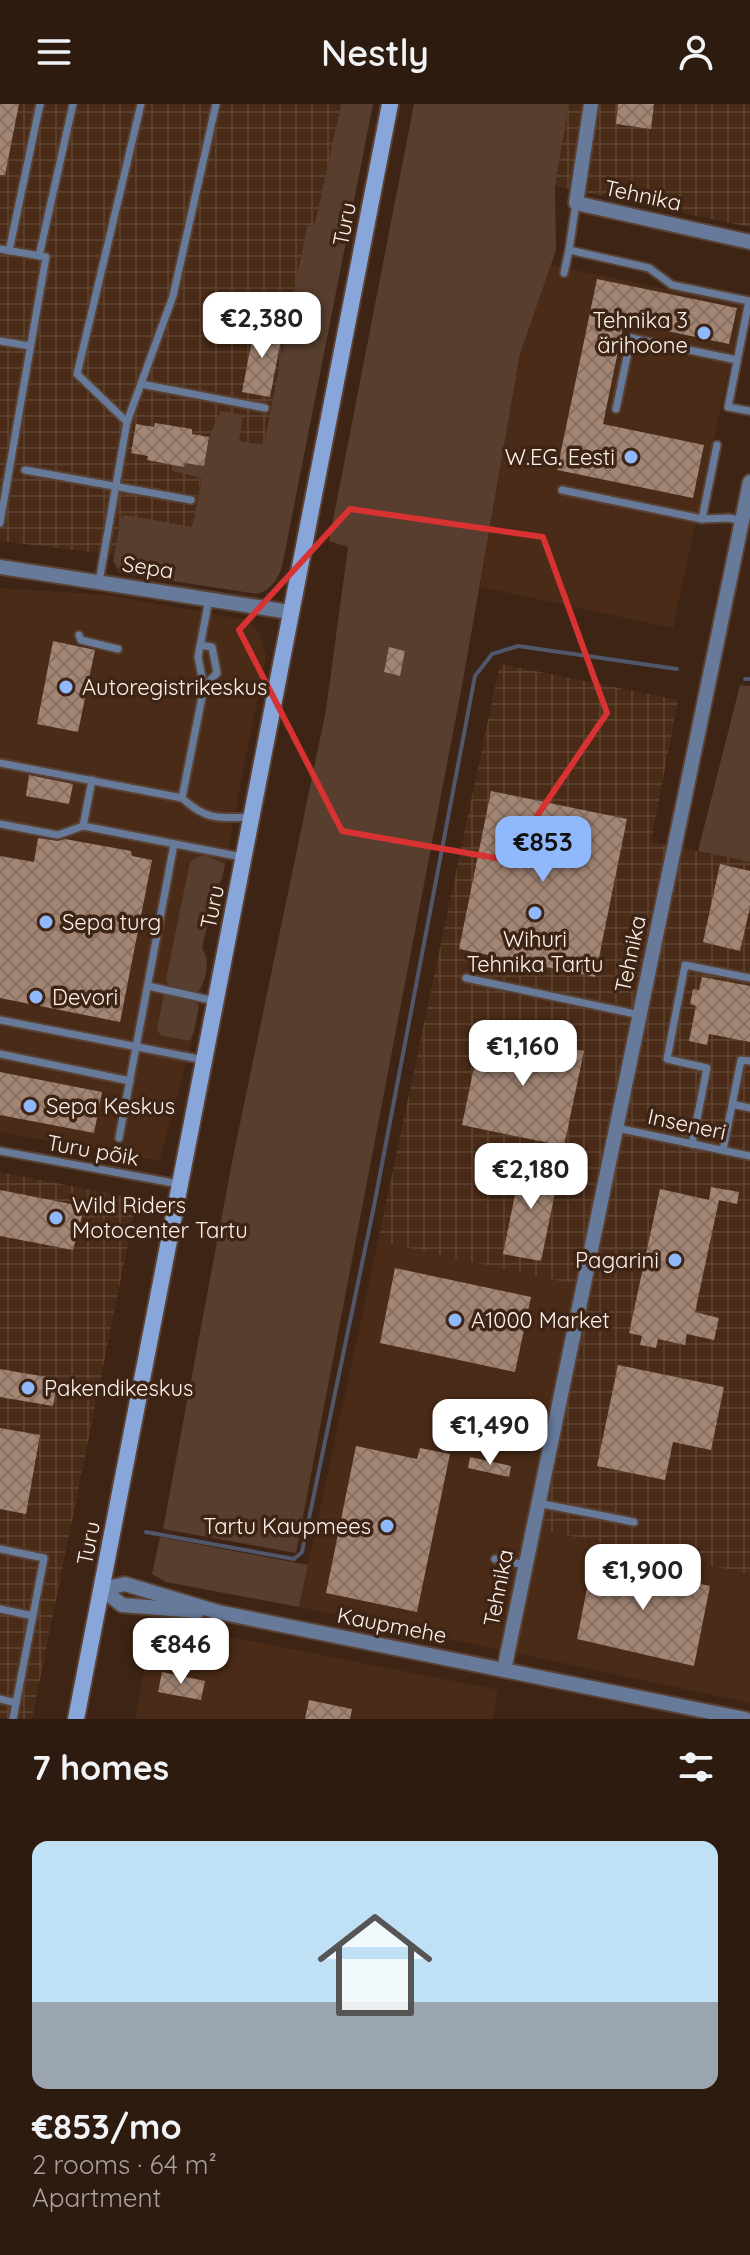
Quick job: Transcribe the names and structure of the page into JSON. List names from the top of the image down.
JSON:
{
  "streets": {
    "main road": ["Turu"],
    "street": ["Tehnika", "Sepa", "Kaupmehe"],
    "lane": ["Inseneri", "Turu põik"]
  },
  "crossings": [
    ["Tehnika", "Inseneri"],
    ["Tehnika", "Kaupmehe"],
    ["Turu", "Sepa"],
    ["Turu", "Turu põik"],
    ["Turu", "Kaupmehe"]
  ],
  "places": [
    "Tehnika 3 ärihoone",
    "W.EG. Eesti",
    "Autoregistrikeskus",
    "Wihuri Tehnika Tartu",
    "Sepa turg",
    "Devori",
    "Sepa Keskus",
    "Wild Riders Motocenter Tartu",
    "Pagarini",
    "A1000 Market",
    "Pakendikeskus",
    "Tartu Kaupmees"
  ],
  "page": {
    "header": "Nestly",
    "price": [
      "€2,380",
      "€853",
      "€1,160",
      "€2,180",
      "€1,490",
      "€1,900",
      "€846"
    ],
    "heading": "7 homes",
    "list": [
      {
        "name": "€853/mo",
        "note": "2 rooms · 64 m² · Apartment"
      }
    ]
  }
}
